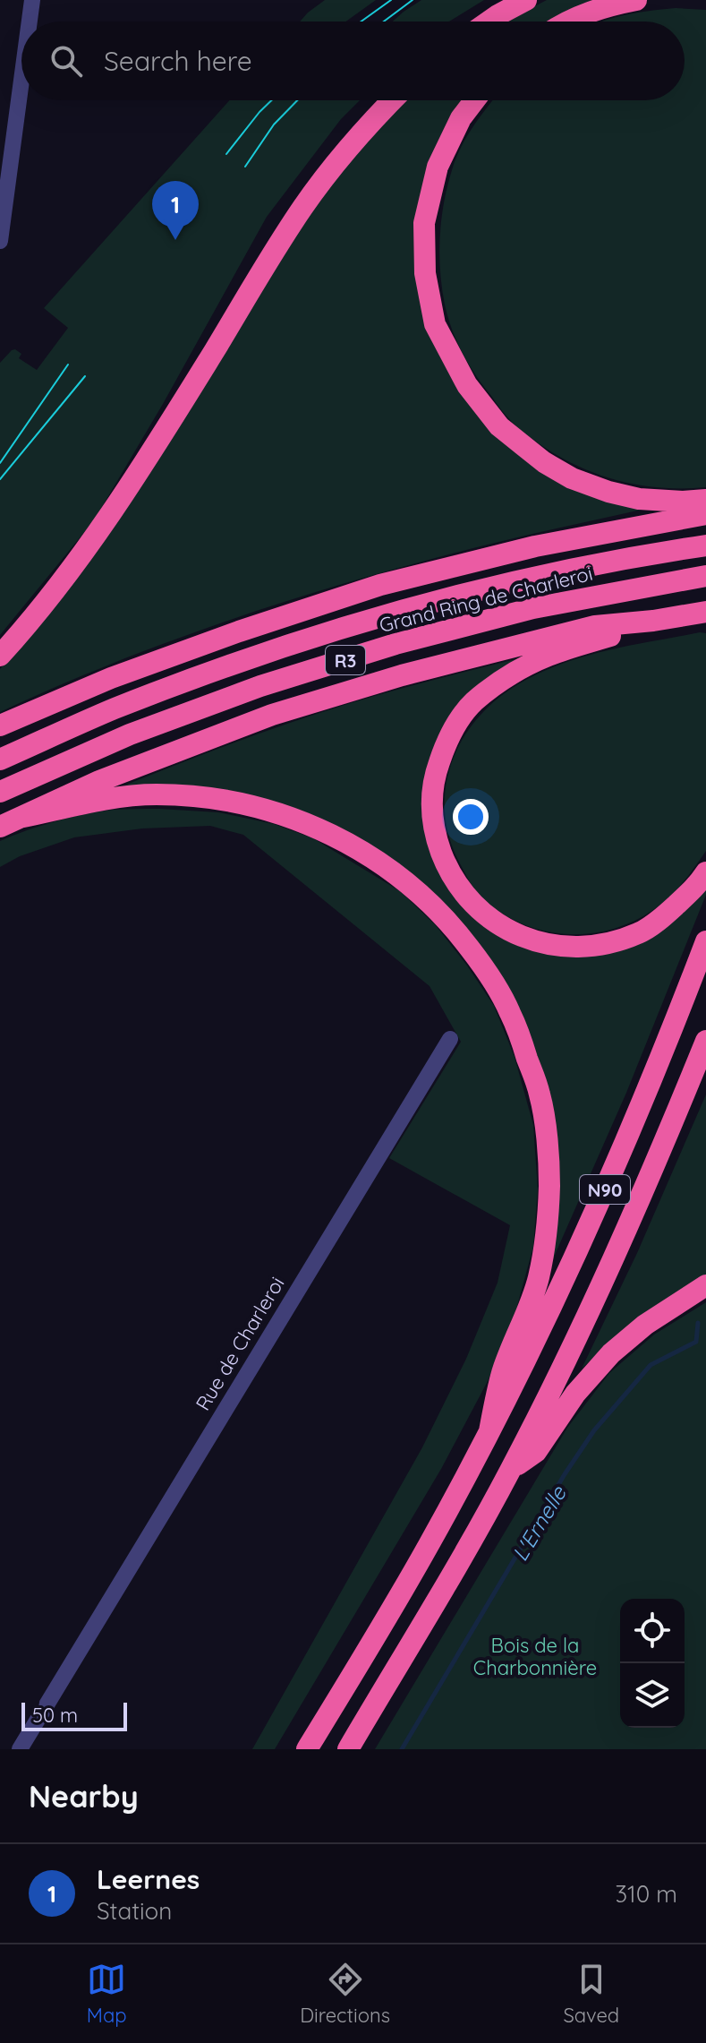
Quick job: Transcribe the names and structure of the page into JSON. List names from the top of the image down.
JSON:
{
  "streets": {
    "highway": ["Grand Ring de Charleroi", "R3", "N90"],
    "street": ["Rue de Charleroi"]
  },
  "water": ["L'Ernelle"],
  "parks": ["Bois de la Charbonnière"],
  "scale_bar": "50 m",
  "page": {
    "search": "Search here",
    "pins": "1",
    "scale": "50 m",
    "heading": "Nearby",
    "list": [
      {
        "mark": "1",
        "name": "Leernes",
        "note": "Station",
        "value": "310 m"
      }
    ],
    "nav": ["Map", "Directions", "Saved"]
  }
}
